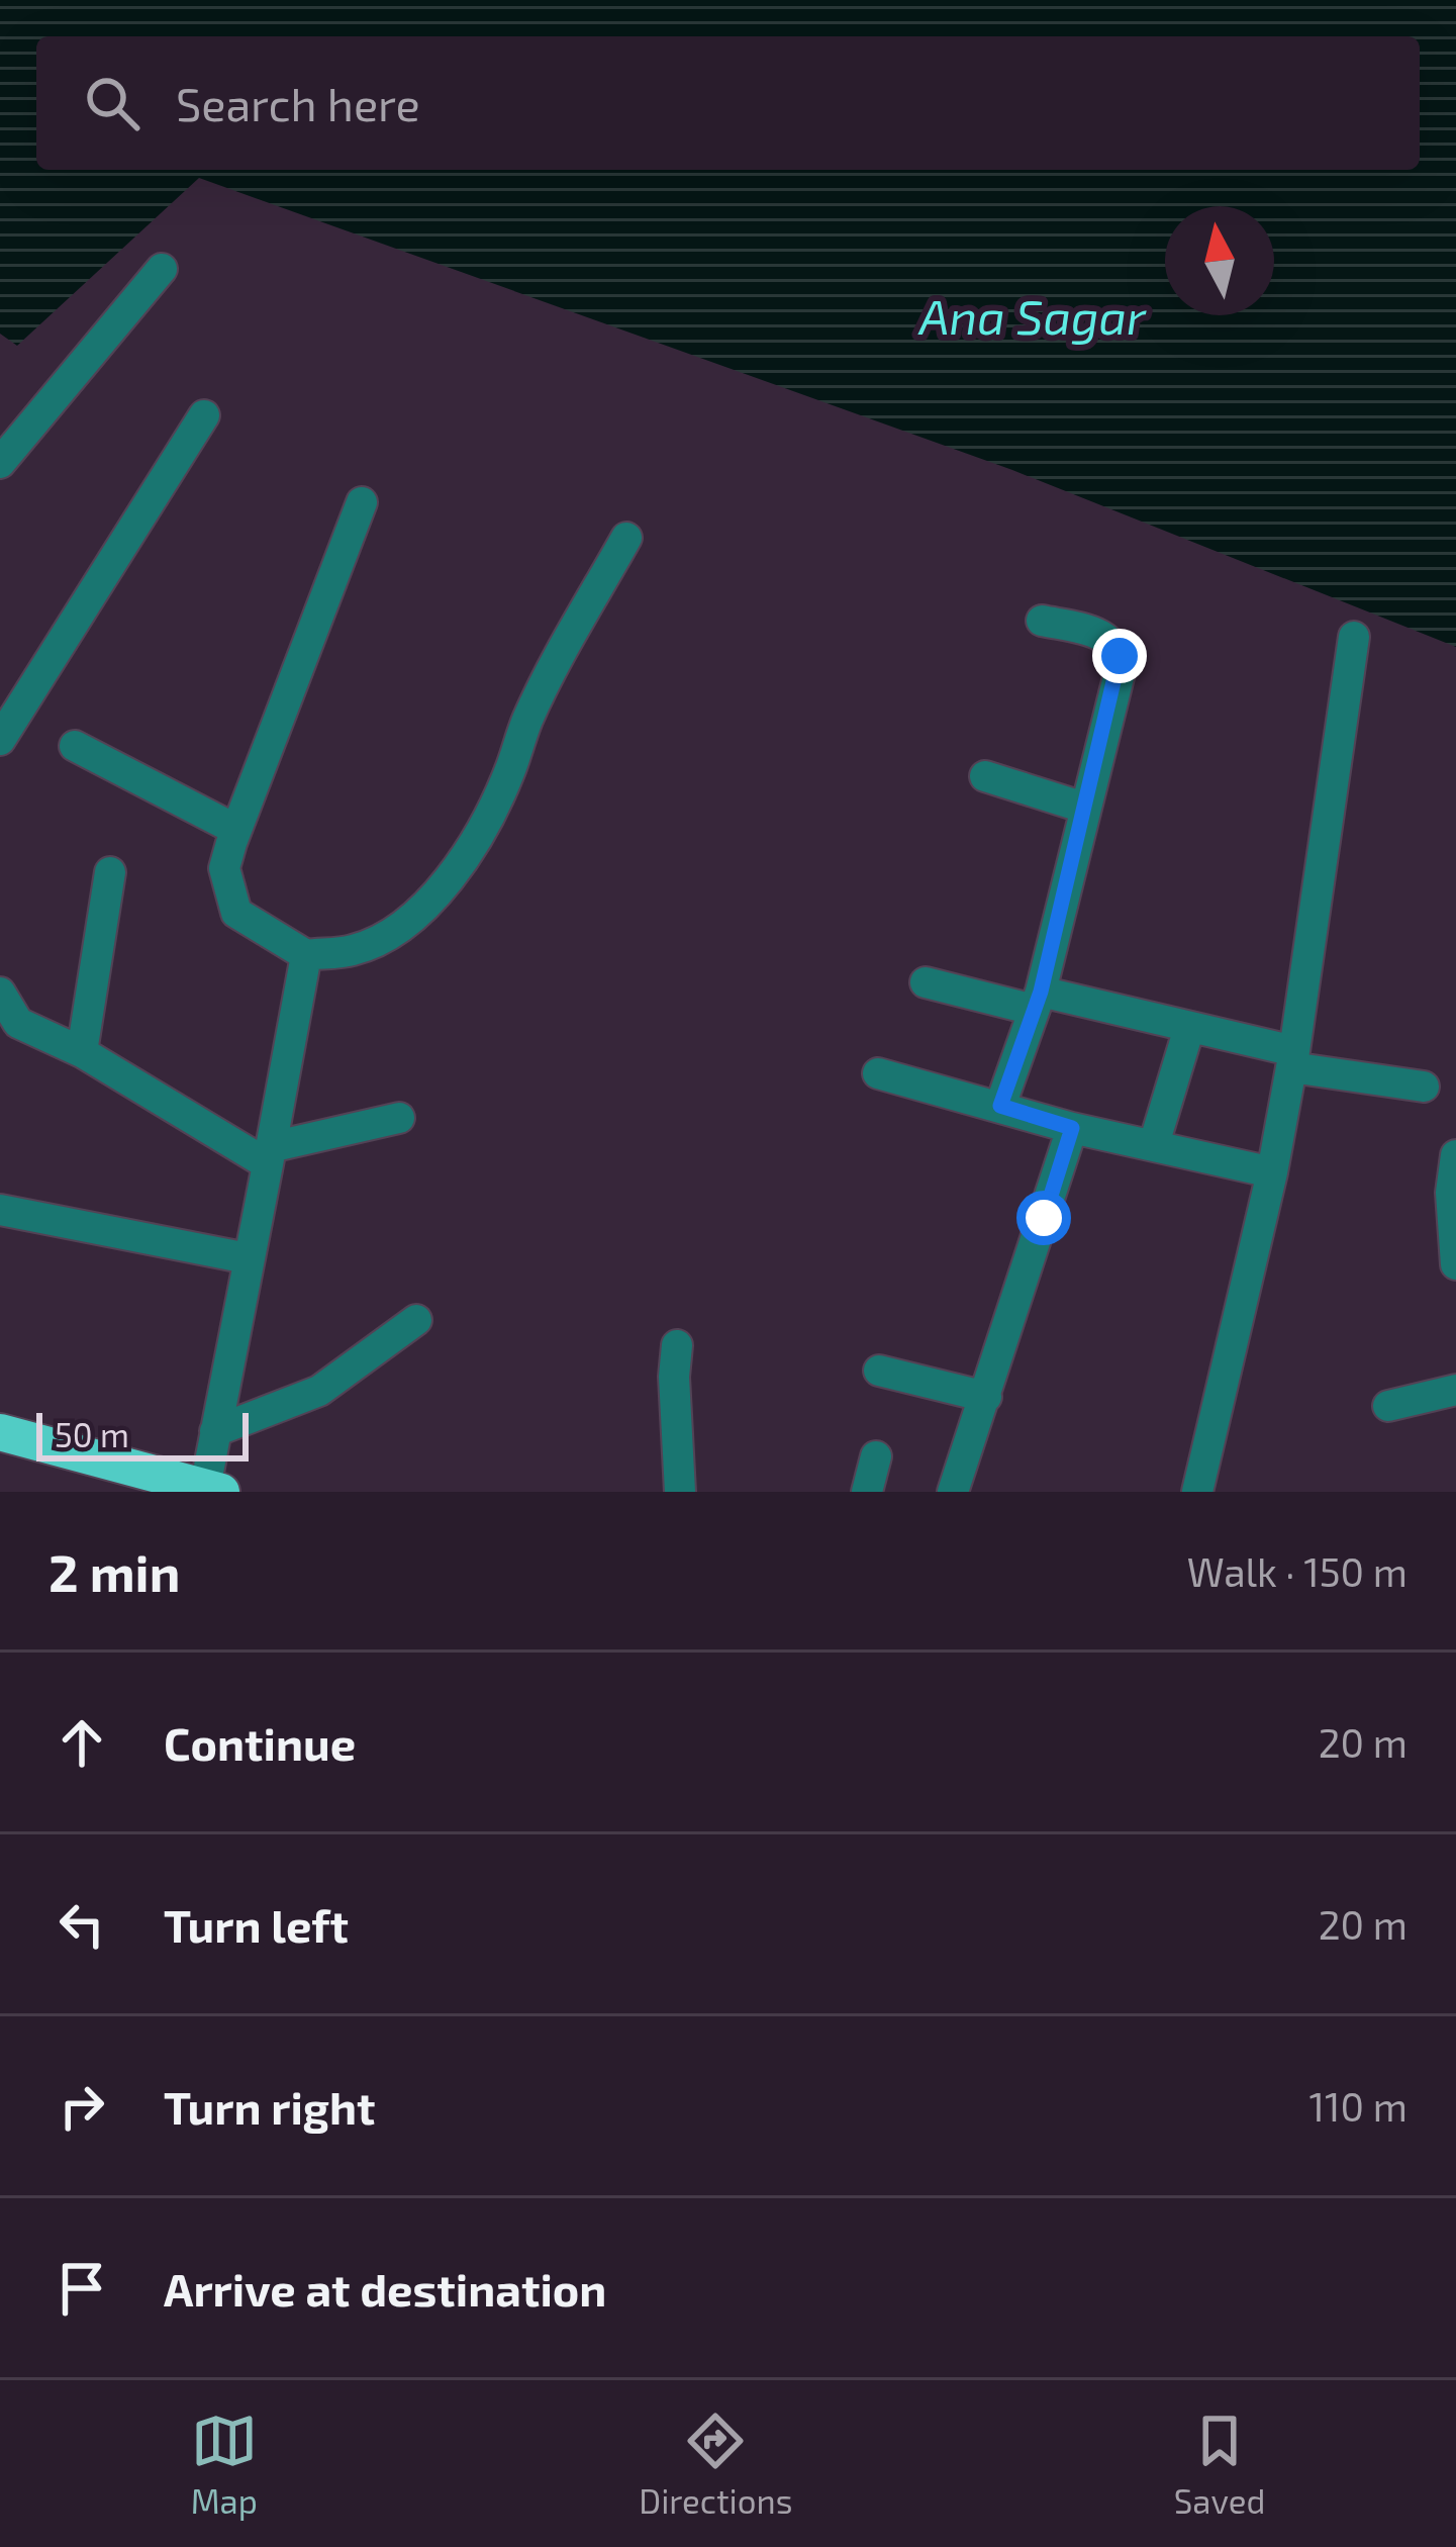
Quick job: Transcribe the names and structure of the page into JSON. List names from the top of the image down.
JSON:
{
  "water": ["Ana Sagar"],
  "scale_bar": "50 m",
  "north": "top",
  "page": {
    "search": "Search here",
    "scale": "50 m",
    "heading": ["2 min", "Walk · 150 m"],
    "list": [
      ["Continue", "20 m"],
      ["Turn left", "20 m"],
      ["Turn right", "110 m"],
      "Arrive at destination"
    ],
    "nav": ["Map", "Directions", "Saved"]
  }
}
